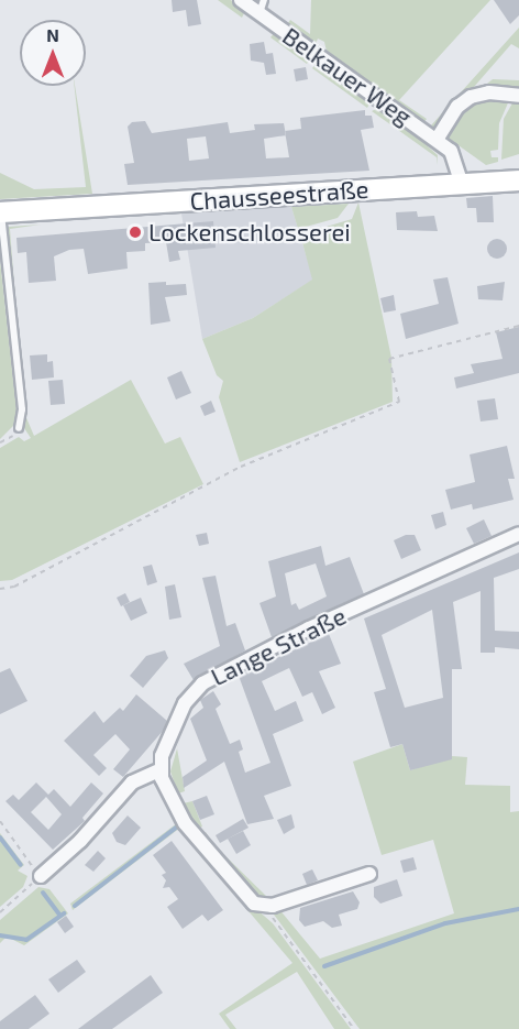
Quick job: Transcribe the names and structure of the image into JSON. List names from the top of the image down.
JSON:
{
  "streets": {
    "main road": ["Chausseestraße"],
    "street": ["Belkauer Weg", "Lange Straße"]
  },
  "crossings": [
    ["Belkauer Weg", "Chausseestraße"]
  ],
  "places": ["Lockenschlosserei"],
  "north": "top"
}
